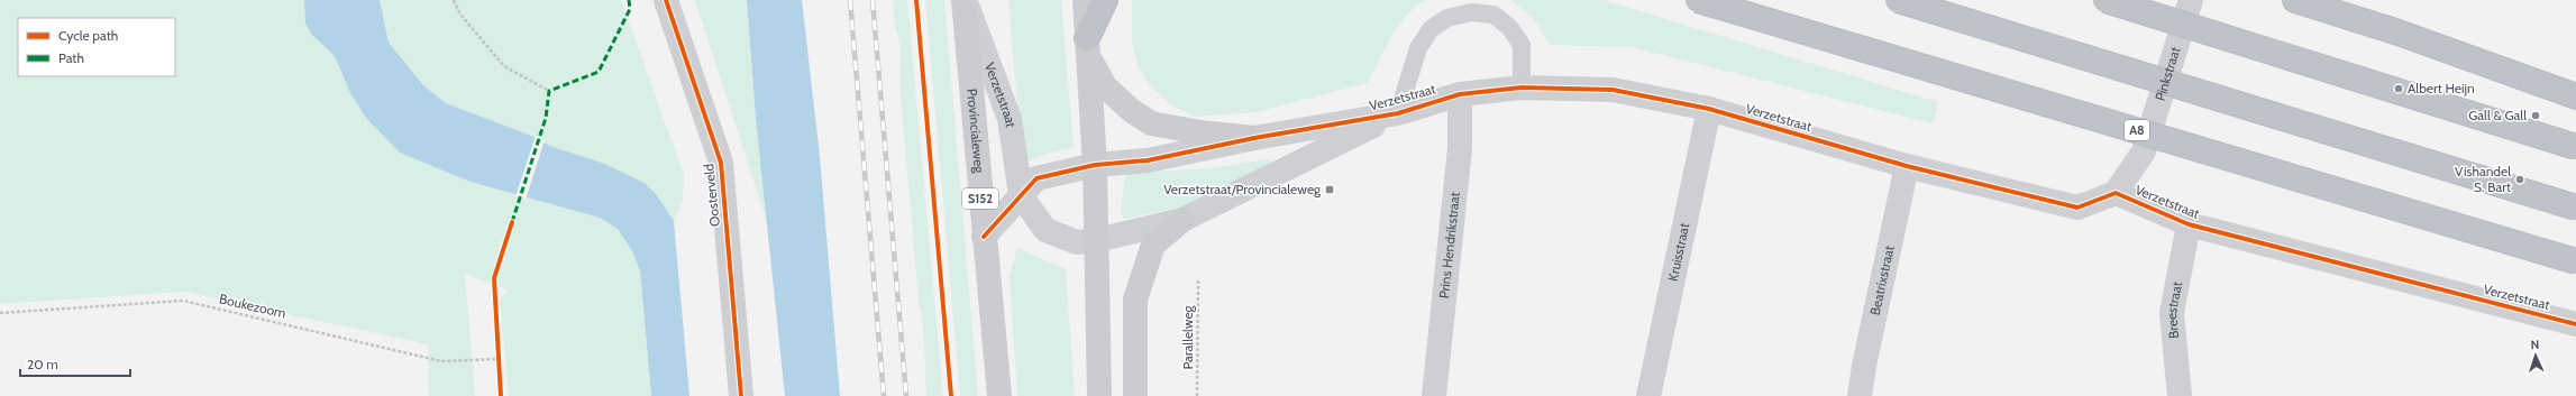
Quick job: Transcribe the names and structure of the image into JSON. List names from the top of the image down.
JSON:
{
  "streets": {
    "highway": ["A8"],
    "main road": ["Provincialeweg", "S152"],
    "street": [
      "Pinkstraat",
      "Verzetstraat",
      "Oosterveld",
      "Prins Hendrikstraat",
      "Kruisstraat",
      "Beatrixstraat",
      "Breestraat"
    ],
    "path": ["Boukezoom", "Parallelweg"]
  },
  "crossings": [
    ["Pinkstraat", "Verzetstraat"],
    ["Verzetstraat", "Provincialeweg"],
    ["Verzetstraat", "Prins Hendrikstraat"],
    ["Verzetstraat", "Kruisstraat"],
    ["Verzetstraat", "Beatrixstraat"],
    ["Verzetstraat", "Breestraat"]
  ],
  "places": {
    "other": ["Albert Heijn", "Gall & Gall", "Vishandel S. Bart"],
    "transit": ["Verzetstraat/Provincialeweg"]
  },
  "legend": ["Cycle path", "Path"],
  "scale_bar": "20 m",
  "north": "top"
}
